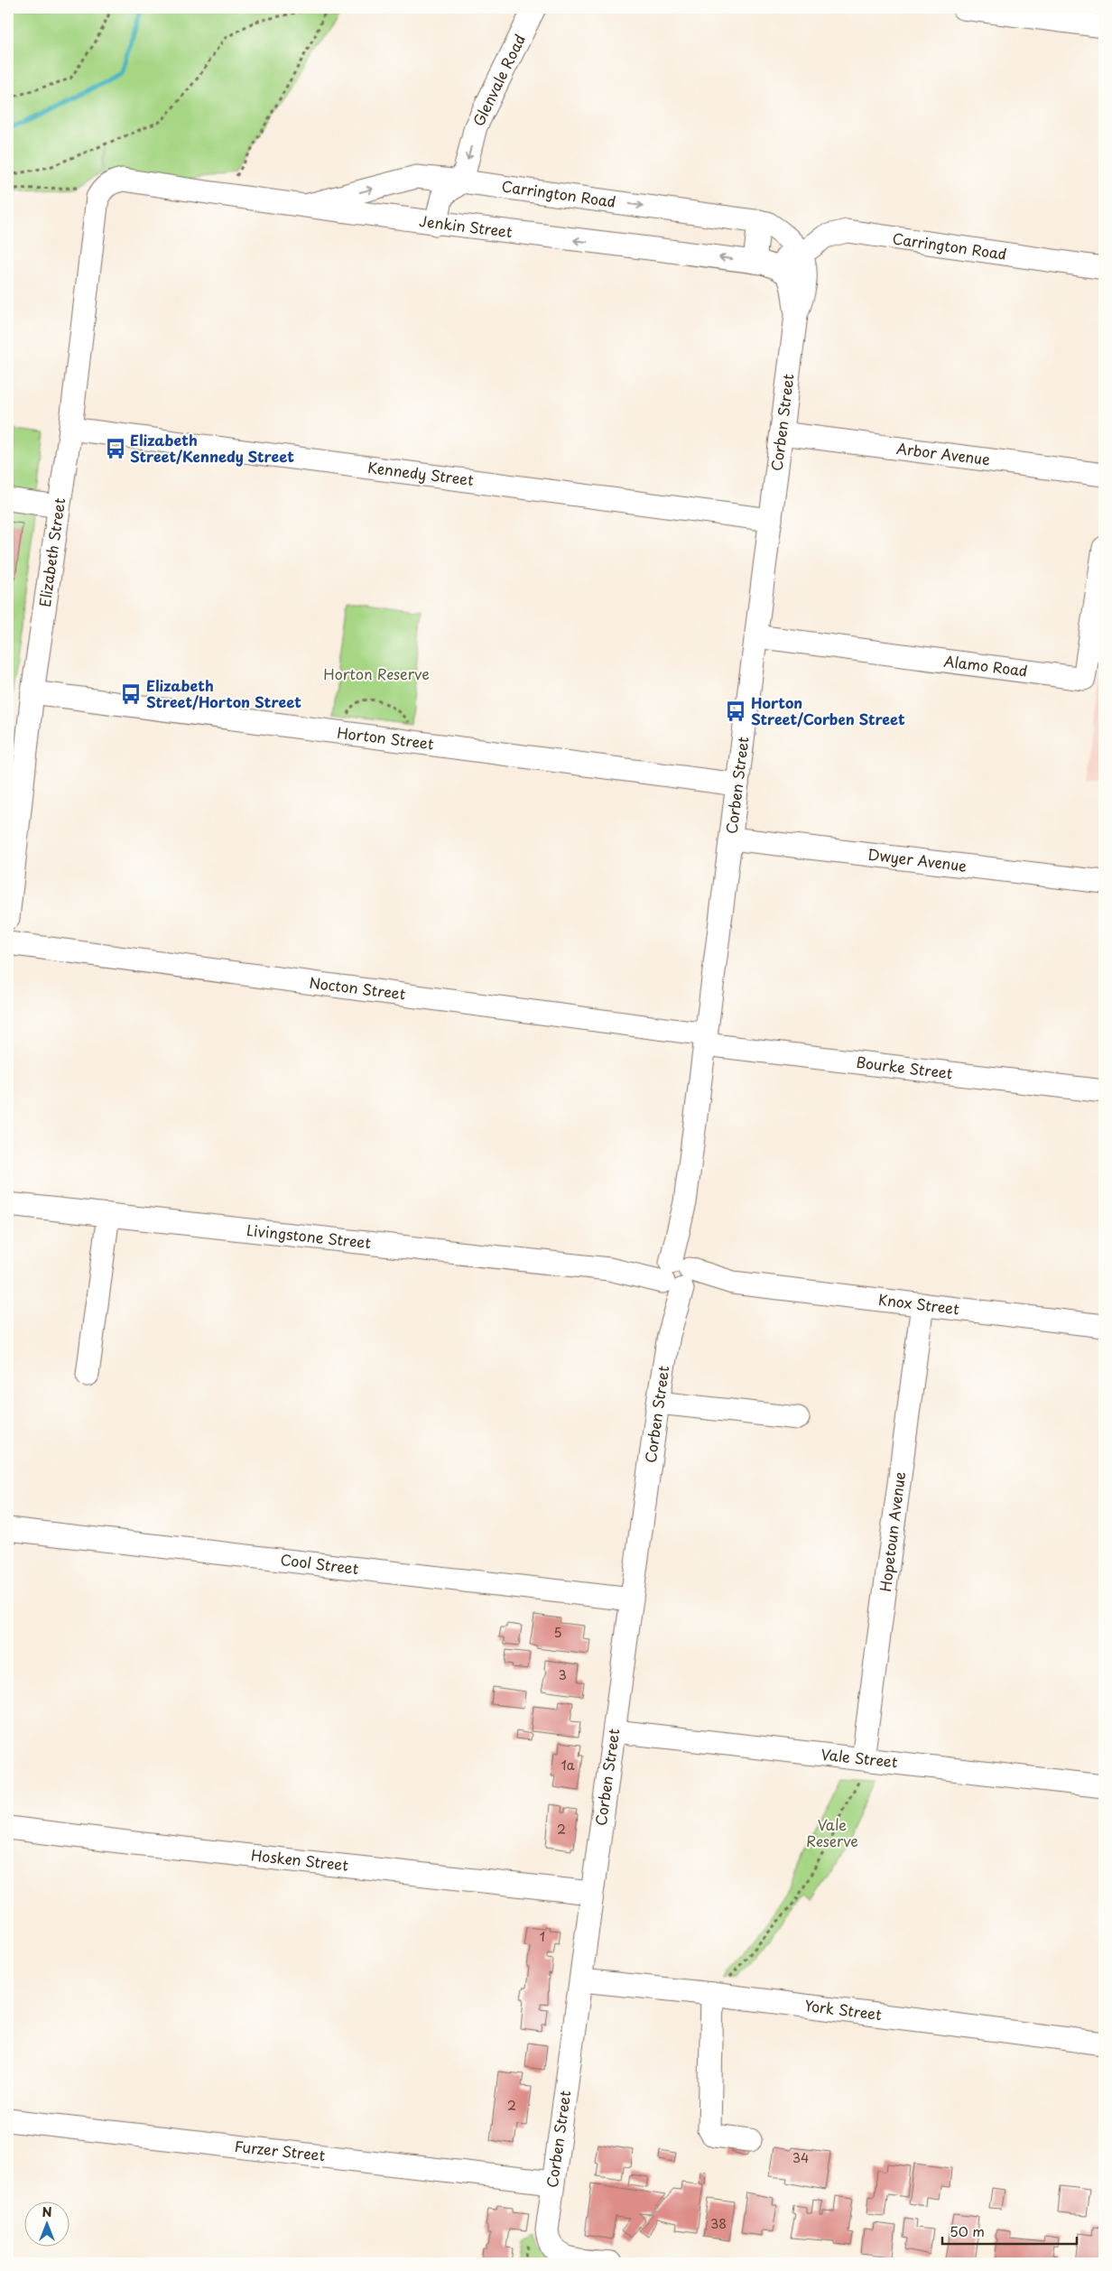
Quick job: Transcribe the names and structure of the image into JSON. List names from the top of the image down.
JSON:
{
  "streets": {
    "street": [
      "Glenvale Road",
      "Carrington Road",
      "Jenkin Street",
      "Corben Street",
      "Arbor Avenue",
      "Kennedy Street",
      "Elizabeth Street",
      "Alamo Road",
      "Horton Street",
      "Dwyer Avenue",
      "Nocton Street",
      "Bourke Street",
      "Livingstone Street",
      "Knox Street",
      "Hopetoun Avenue",
      "Cool Street",
      "Vale Street",
      "Hosken Street",
      "York Street",
      "Furzer Street"
    ]
  },
  "crossings": [
    ["Glenvale Road", "Carrington Road"],
    ["Carrington Road", "Jenkin Street"],
    ["Carrington Road", "Corben Street"],
    ["Jenkin Street", "Corben Street"],
    ["Jenkin Street", "Elizabeth Street"],
    ["Corben Street", "Arbor Avenue"],
    ["Corben Street", "Kennedy Street"],
    ["Corben Street", "Alamo Road"],
    ["Corben Street", "Horton Street"],
    ["Corben Street", "Dwyer Avenue"],
    ["Corben Street", "Nocton Street"],
    ["Corben Street", "Bourke Street"],
    ["Corben Street", "Livingstone Street"],
    ["Corben Street", "Knox Street"],
    ["Corben Street", "Cool Street"],
    ["Corben Street", "Vale Street"],
    ["Corben Street", "Hosken Street"],
    ["Corben Street", "York Street"],
    ["Corben Street", "Furzer Street"],
    ["Kennedy Street", "Elizabeth Street"],
    ["Elizabeth Street", "Horton Street"],
    ["Nocton Street", "Bourke Street"],
    ["Livingstone Street", "Knox Street"],
    ["Knox Street", "Hopetoun Avenue"],
    ["Hopetoun Avenue", "Vale Street"]
  ],
  "one_way": ["Glenvale Road", "Carrington Road", "Jenkin Street"],
  "parks": ["Horton Reserve", "Vale Reserve"],
  "places": {
    "bus stop": ["Elizabeth Street/Kennedy Street", "Elizabeth Street/Horton Street", "Horton Street/Corben Street"]
  },
  "house_numbers": [
    "5",
    "3",
    "1a",
    "2",
    "1",
    "2",
    "34",
    "38"
  ],
  "scale_bar": "50 m",
  "north": "top"
}
